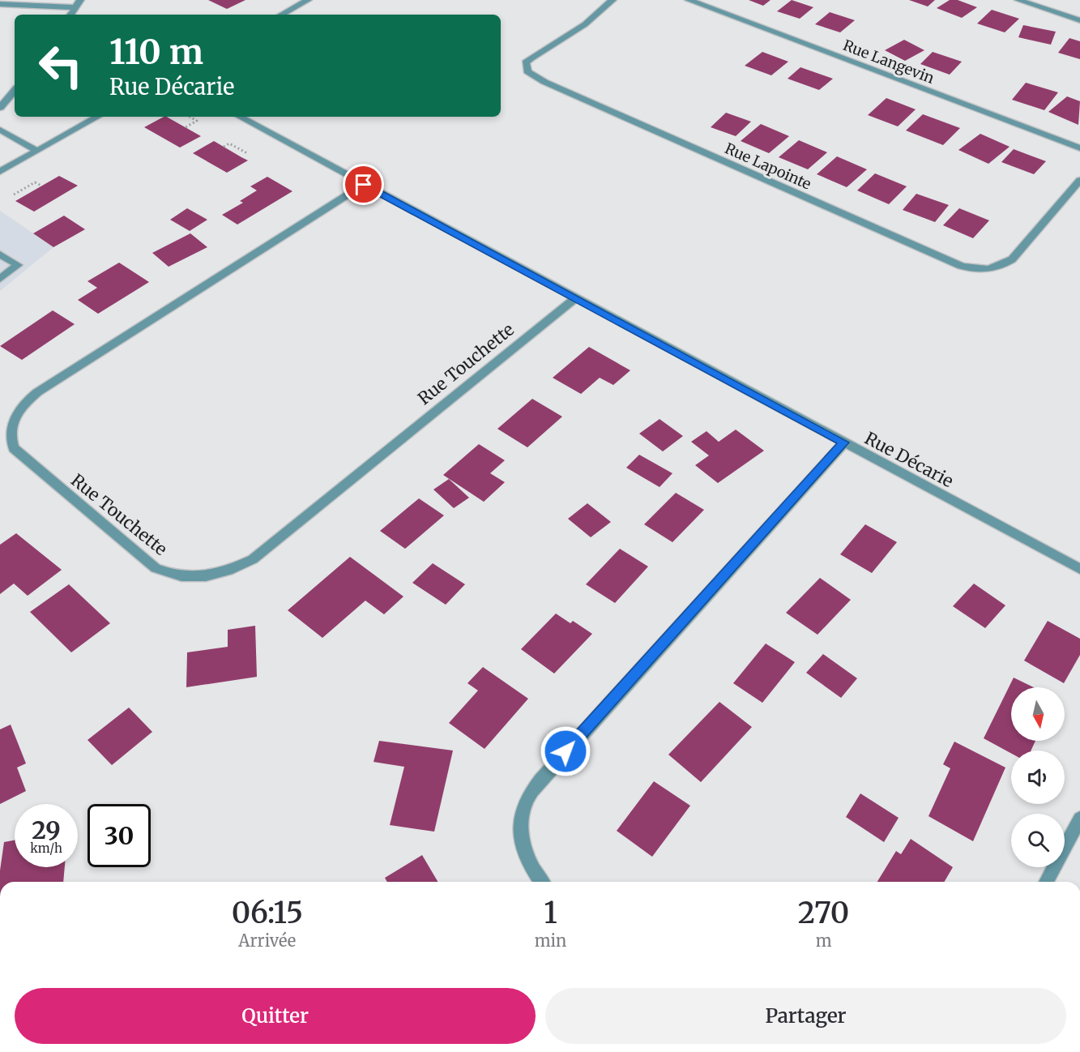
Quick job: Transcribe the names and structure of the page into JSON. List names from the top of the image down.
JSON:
{
  "streets": {
    "street": [
      "Rue Langevin",
      "Rue Lapointe",
      "Rue Touchette",
      "Rue Décarie"
    ]
  },
  "crossings": [
    ["Rue Touchette", "Rue Décarie"]
  ],
  "north": "bottom",
  "page": {
    "turn": ["110 m", "Rue Décarie"],
    "speed": "29 km/h",
    "limit": "30",
    "eta": [
      "06:15",
      "Arrivée",
      "1",
      "min",
      "270",
      "m"
    ],
    "buttons": ["Quitter", "Partager"]
  }
}
